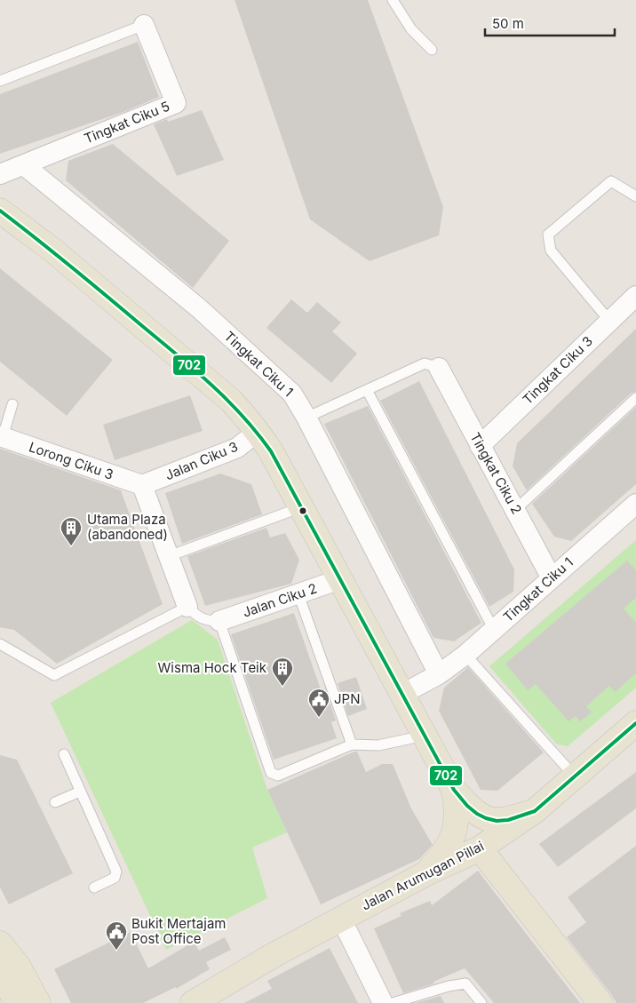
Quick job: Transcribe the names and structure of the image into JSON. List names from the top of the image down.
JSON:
{
  "streets": {
    "main road": ["Jalan Arumugan Pillai"],
    "street": [
      "Tingkat Ciku 5",
      "Tingkat Ciku 1",
      "Tingkat Ciku 3",
      "Lorong Ciku 3",
      "Jalan Ciku 3",
      "Tingkat Ciku 2",
      "Jalan Ciku 2"
    ]
  },
  "crossings": [
    ["Tingkat Ciku 5", "Tingkat Ciku 1"],
    ["Tingkat Ciku 1", "Tingkat Ciku 2"],
    ["Tingkat Ciku 3", "Tingkat Ciku 2"],
    ["Lorong Ciku 3", "Jalan Ciku 3"]
  ],
  "places": {
    "building": ["Utama Plaza (abandoned)", "Wisma Hock Teik"],
    "public building": ["JPN", "Bukit Mertajam Post Office"]
  },
  "lines": ["transit line 702"],
  "scale_bar": "50 m"
}
